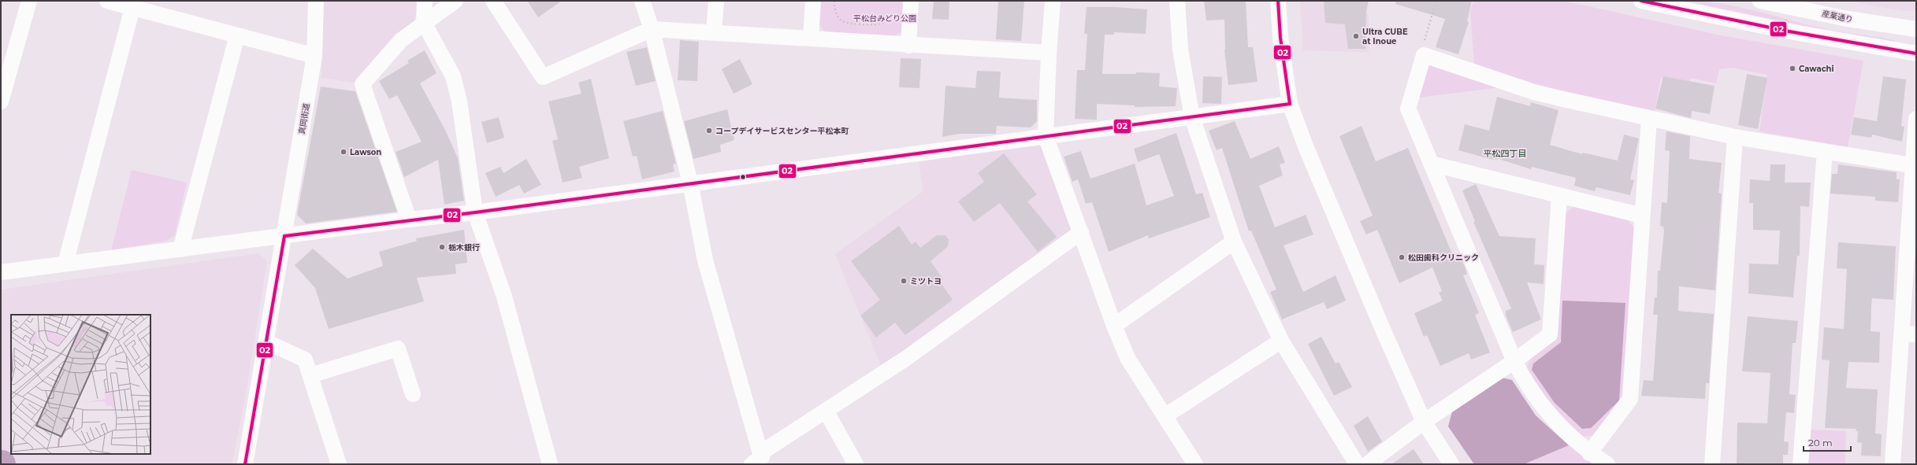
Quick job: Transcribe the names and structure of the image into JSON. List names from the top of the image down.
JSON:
{
  "streets": {
    "street": ["産業通り", "真岡街道"]
  },
  "districts": ["平松四丁目"],
  "parks": ["平松台みどり公園"],
  "places": [
    "Ultra CUBE at Inoue",
    "Cawachi",
    "コープデイサービスセンター平松本町",
    "Lawson",
    "栃木銀行",
    "松田歯科クリニック",
    "ミツトヨ"
  ],
  "lines": ["transit line 02"],
  "scale_bar": "20 m"
}
